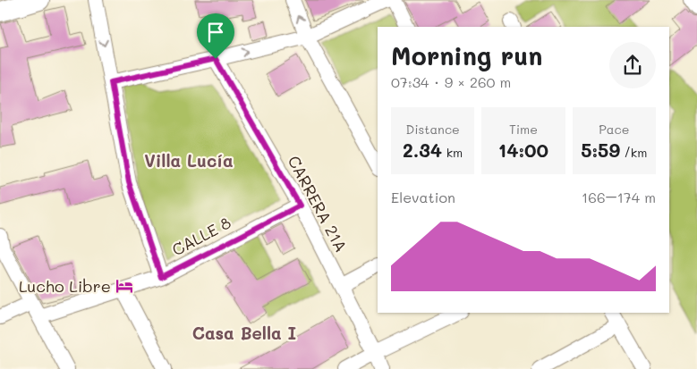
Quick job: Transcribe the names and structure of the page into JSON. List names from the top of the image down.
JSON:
{
  "streets": {
    "street": ["CARRERA 21A", "CALLE 8"]
  },
  "crossings": [
    ["CARRERA 21A", "CALLE 8"]
  ],
  "districts": ["Villa Lucía", "Casa Bella I"],
  "places": {
    "hotel": ["Lucho Libre"]
  },
  "page": {
    "heading": ["Morning run", "07:34 · 9 × 260 m"],
    "stats": [
      ["Distance", "2.34 km"],
      ["Time", "14:00"],
      ["Pace", "5:59 /km"]
    ],
    "chart": ["Elevation", "166–174 m"]
  }
}
